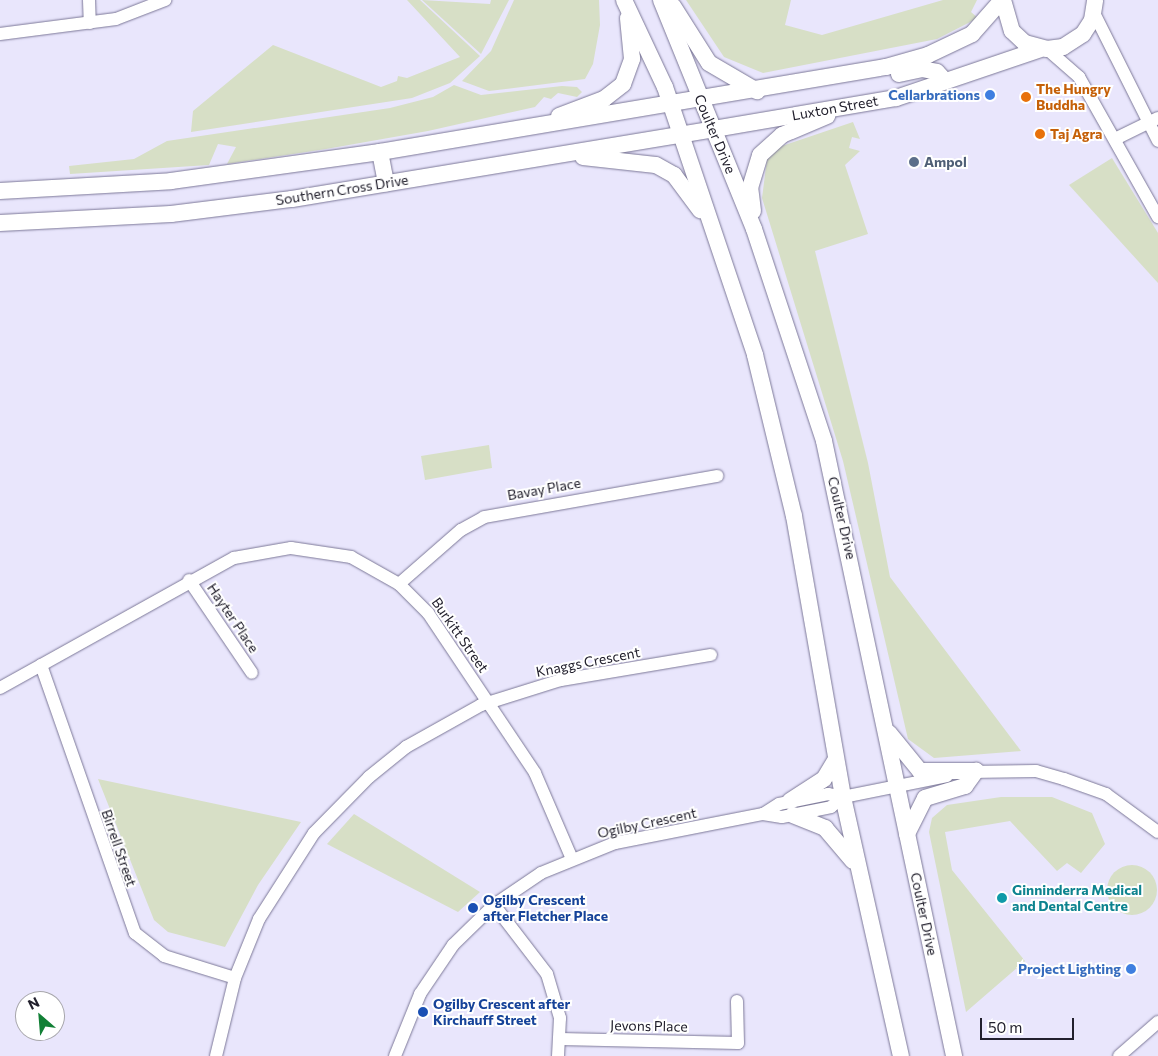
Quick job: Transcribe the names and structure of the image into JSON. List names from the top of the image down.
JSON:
{
  "streets": {
    "main road": ["Luxton Street", "Coulter Drive", "Southern Cross Drive"],
    "street": [
      "Bavay Place",
      "Hayter Place",
      "Burkitt Street",
      "Knaggs Crescent",
      "Ogilby Crescent",
      "Birrell Street",
      "Jevons Place"
    ]
  },
  "crossings": [
    ["Luxton Street", "Coulter Drive"],
    ["Luxton Street", "Southern Cross Drive"],
    ["Coulter Drive", "Ogilby Crescent"],
    ["Bavay Place", "Burkitt Street"],
    ["Hayter Place", "Burkitt Street"],
    ["Burkitt Street", "Knaggs Crescent"],
    ["Burkitt Street", "Ogilby Crescent"],
    ["Burkitt Street", "Birrell Street"],
    ["Knaggs Crescent", "Birrell Street"]
  ],
  "places": [
    "Cellarbrations",
    "The Hungry Buddha",
    "Taj Agra",
    "Ampol",
    "Ginninderra Medical and Dental Centre",
    "Ogilby Crescent after Fletcher Place",
    "Project Lighting",
    "Ogilby Crescent after Kirchauff Street"
  ],
  "scale_bar": "50 m",
  "north": "top left"
}
